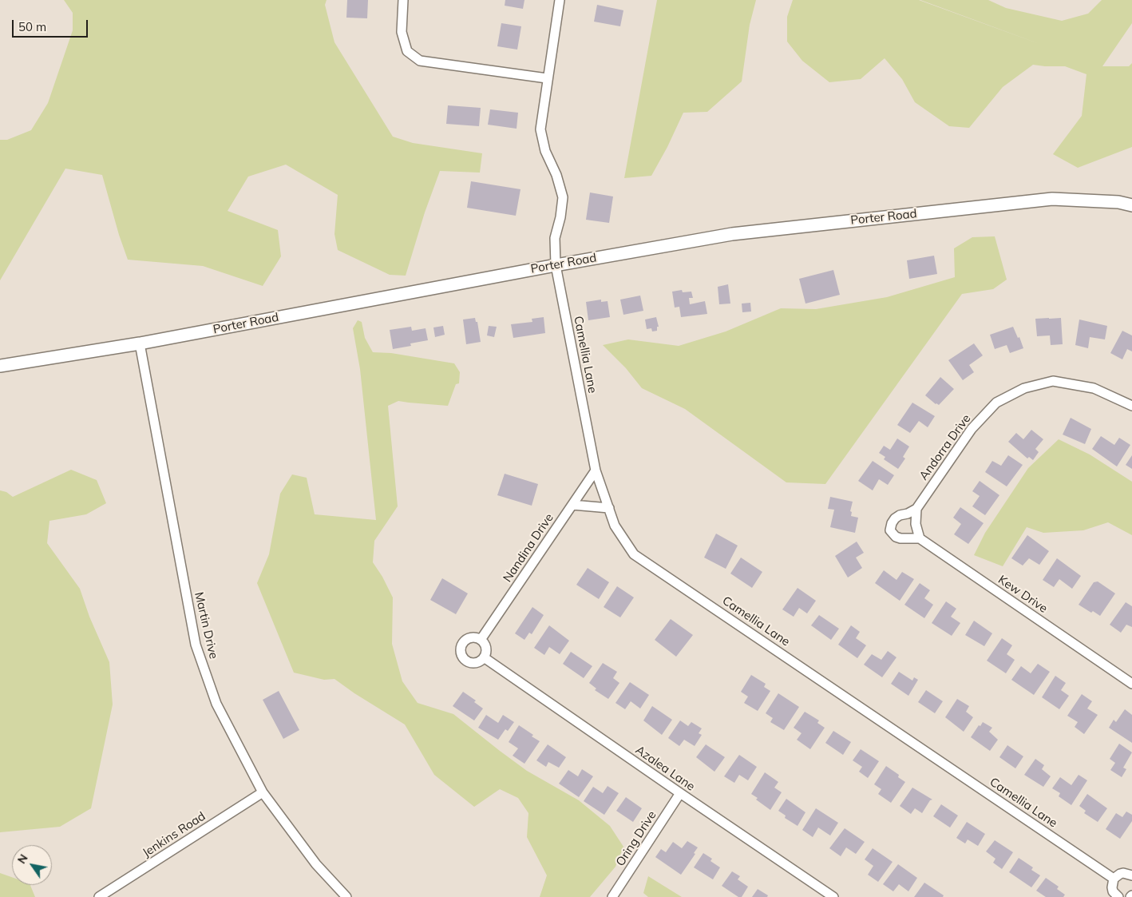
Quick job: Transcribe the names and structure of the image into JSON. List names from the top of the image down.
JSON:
{
  "streets": {
    "main road": ["Porter Road"],
    "street": [
      "Camellia Lane",
      "Andorra Drive",
      "Nandina Drive",
      "Kew Drive",
      "Martin Drive",
      "Azalea Lane",
      "Jenkins Road",
      "Oring Drive"
    ]
  },
  "crossings": [
    ["Porter Road", "Camellia Lane"],
    ["Porter Road", "Martin Drive"],
    ["Camellia Lane", "Nandina Drive"],
    ["Nandina Drive", "Azalea Lane"],
    ["Martin Drive", "Jenkins Road"],
    ["Azalea Lane", "Oring Drive"]
  ],
  "scale_bar": "50 m",
  "north": "top left"
}
